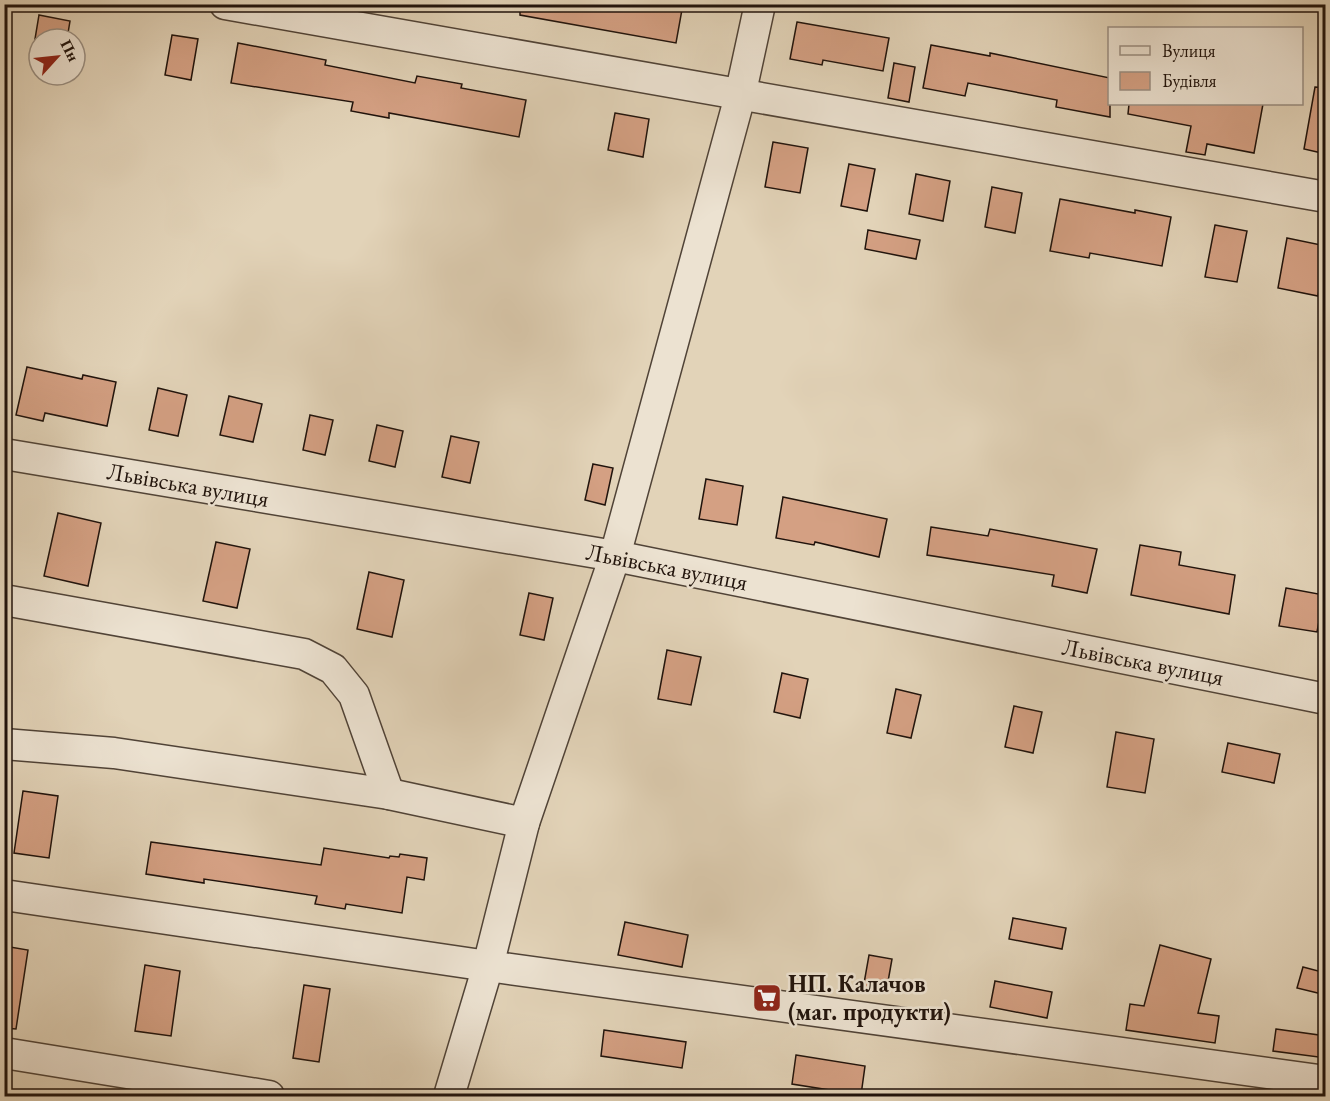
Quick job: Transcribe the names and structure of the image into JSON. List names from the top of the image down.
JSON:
{
  "streets": {
    "street": ["Львівська вулиця"]
  },
  "places": {
    "supermarket": ["НП. Калачов (маг. продукти)"]
  },
  "legend": ["Вулиця", "Будівля"],
  "north": "top right"
}
